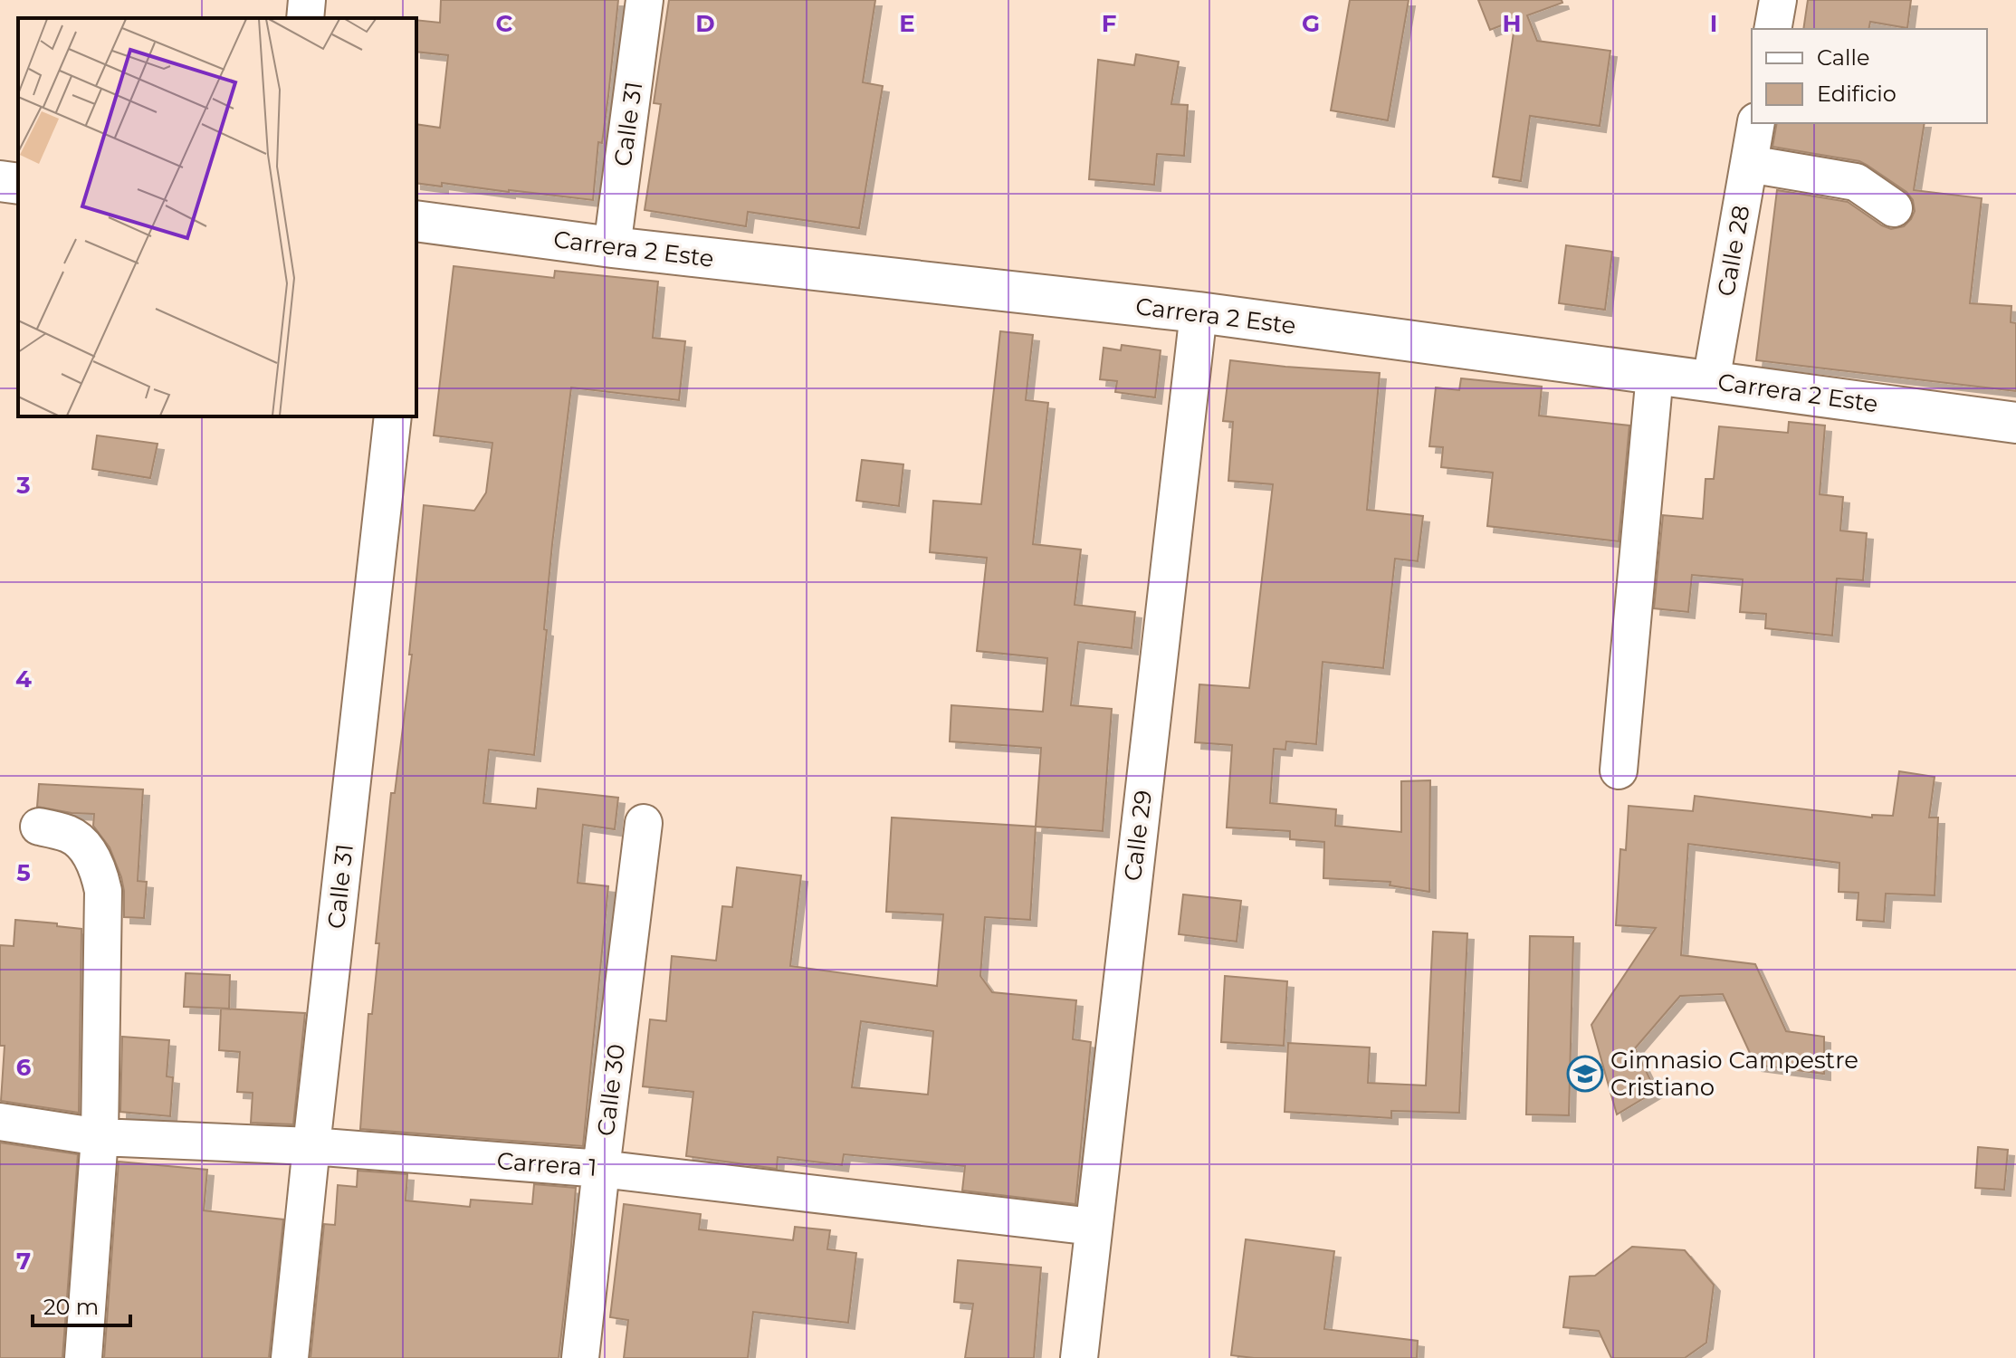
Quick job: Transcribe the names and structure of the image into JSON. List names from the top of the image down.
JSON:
{
  "streets": {
    "street": [
      "Calle 31",
      "Carrera 2 Este",
      "Calle 28",
      "Calle 29",
      "Calle 30",
      "Carrera 1"
    ]
  },
  "crossings": [
    ["Calle 31", "Carrera 2 Este"],
    ["Calle 31", "Carrera 1"],
    ["Carrera 2 Este", "Calle 28"],
    ["Carrera 2 Este", "Calle 29"],
    ["Calle 29", "Carrera 1"],
    ["Calle 30", "Carrera 1"]
  ],
  "places": {
    "school or university": ["Gimnasio Campestre Cristiano"]
  },
  "legend": ["Calle", "Edificio"],
  "scale_bar": "20 m",
  "grid": {
    "columns": [
      "C",
      "D",
      "E",
      "F",
      "G",
      "H",
      "I"
    ],
    "rows": [
      "3",
      "4",
      "5",
      "6",
      "7"
    ]
  }
}
